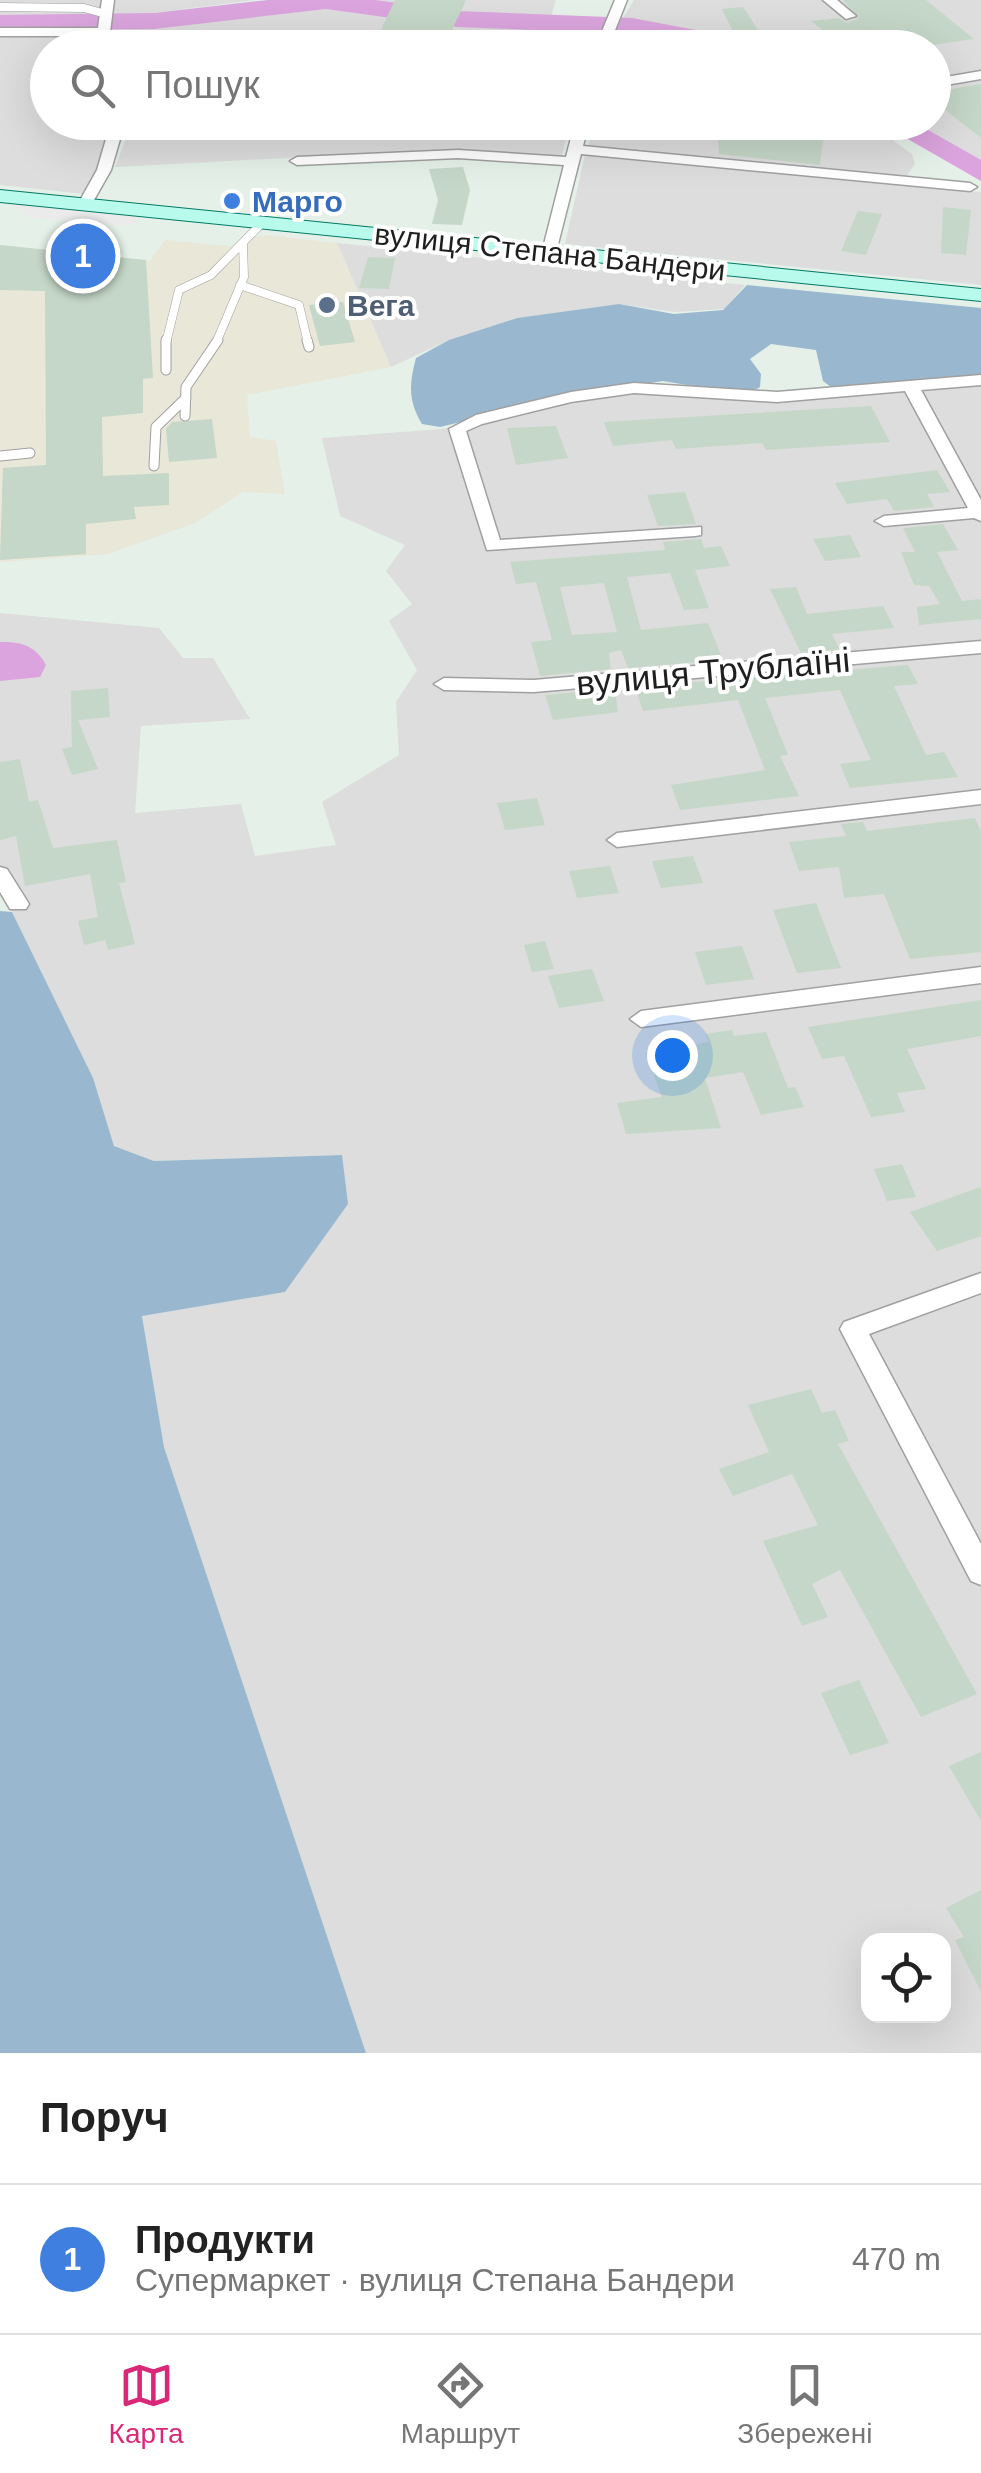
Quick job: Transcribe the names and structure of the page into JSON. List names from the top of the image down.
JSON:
{
  "streets": {
    "main road": ["вулиця Степана Бандери"],
    "street": ["вулиця Трублаїні"]
  },
  "places": ["Марго", "Вега"],
  "page": {
    "search": "Пошук",
    "pins": "1",
    "heading": "Поруч",
    "list": [
      {
        "mark": "1",
        "name": "Продукти",
        "note": "Супермаркет · вулиця Степана Бандери",
        "value": "470 m"
      }
    ],
    "nav": ["Карта", "Маршрут", "Збережені"]
  }
}
